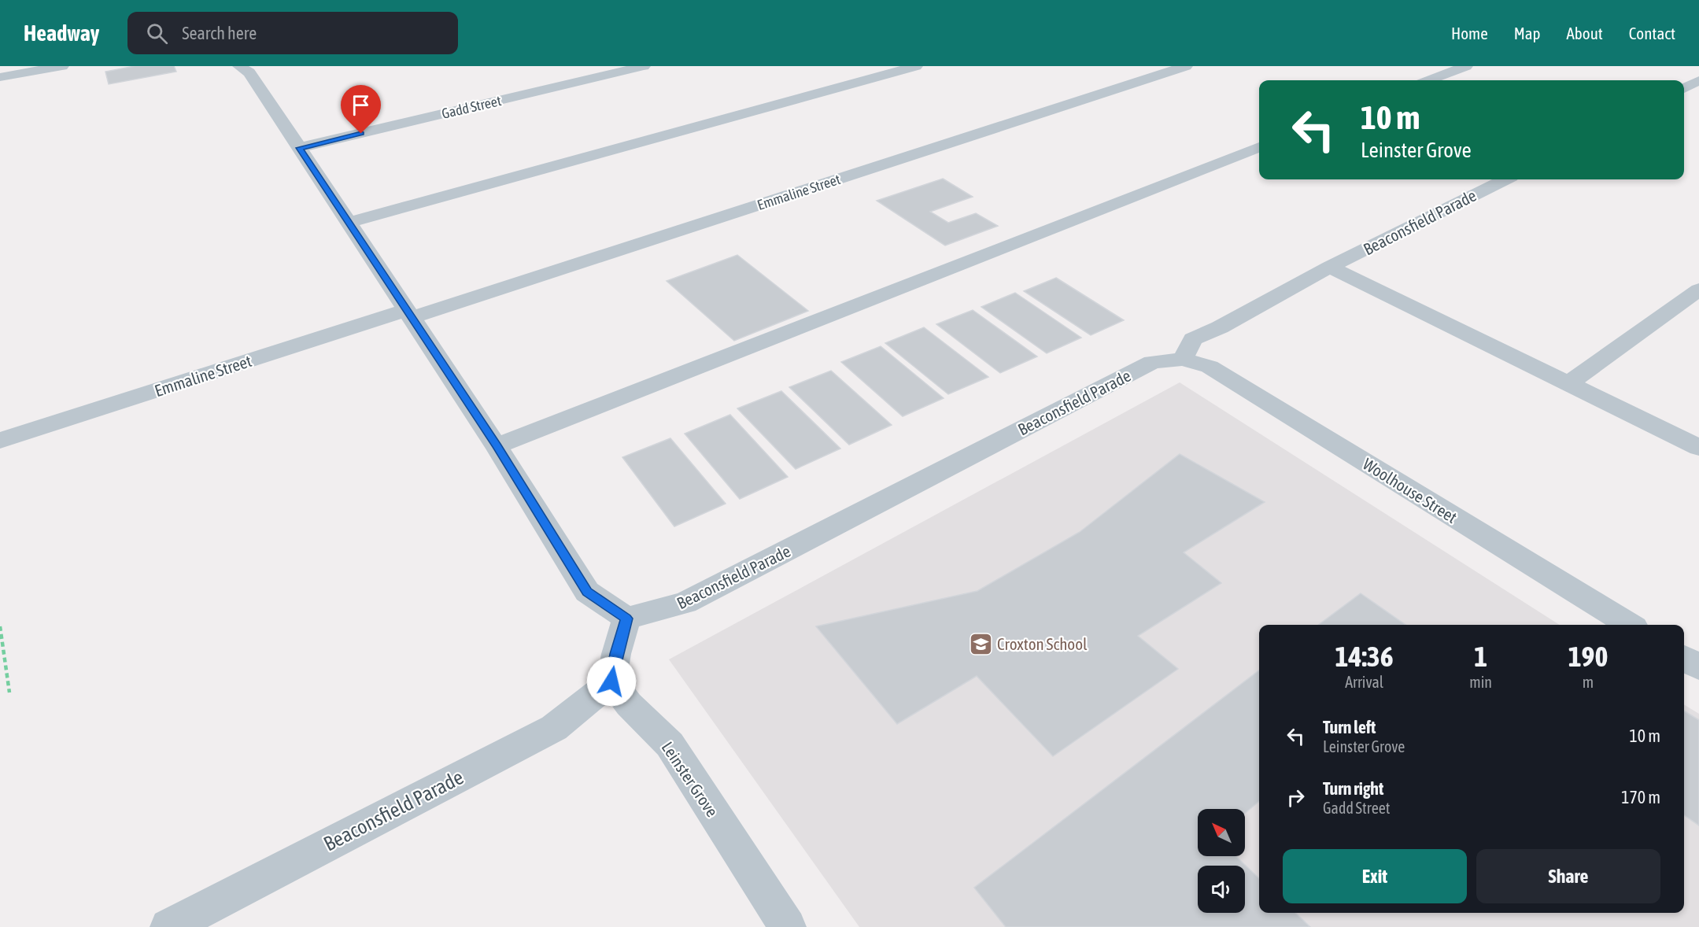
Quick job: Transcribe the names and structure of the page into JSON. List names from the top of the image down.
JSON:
{
  "streets": {
    "street": [
      "Gadd Street",
      "Emmaline Street",
      "Beaconsfield Parade",
      "Woolhouse Street",
      "Leinster Grove"
    ]
  },
  "crossings": [
    ["Beaconsfield Parade", "Woolhouse Street"],
    ["Beaconsfield Parade", "Leinster Grove"]
  ],
  "places": {
    "school or university": ["Croxton School"]
  },
  "north": "top left",
  "page": {
    "header": "Headway",
    "search": "Search here",
    "nav": [
      "Home",
      "Map",
      "About",
      "Contact"
    ],
    "turn": ["10 m", "Leinster Grove"],
    "eta": [
      "14:36",
      "Arrival",
      "1",
      "min",
      "190",
      "m"
    ],
    "list": [
      {
        "name": "Turn left",
        "note": "Leinster Grove",
        "value": "10 m"
      },
      {
        "name": "Turn right",
        "note": "Gadd Street",
        "value": "170 m"
      }
    ],
    "buttons": ["Exit", "Share"]
  }
}
